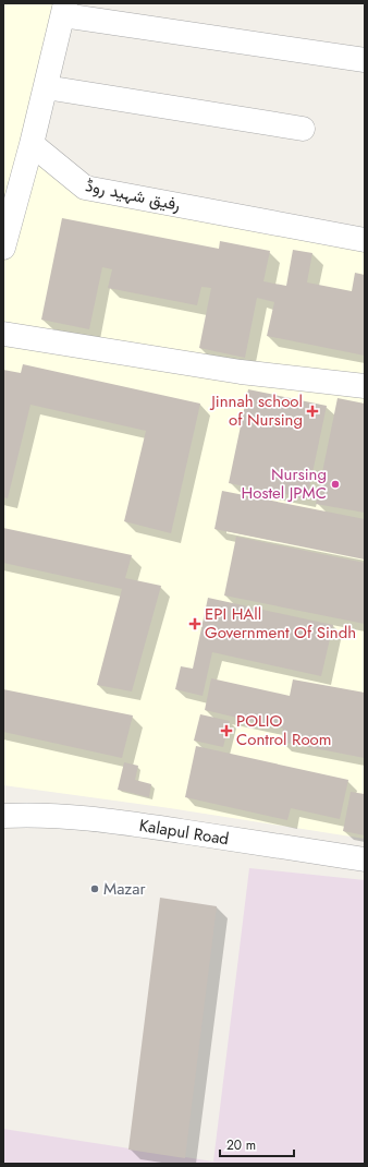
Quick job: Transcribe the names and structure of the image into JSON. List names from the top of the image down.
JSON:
{
  "streets": {
    "street": ["رفیق شہید روڈ", "Kalapul Road"]
  },
  "places": {
    "health": ["Jinnah school of Nursing", "EPI HAll Government Of Sindh", "POLIO Control Room"],
    "other": ["Nursing Hostel JPMC", "Mazar"]
  },
  "scale_bar": "20 m"
}
